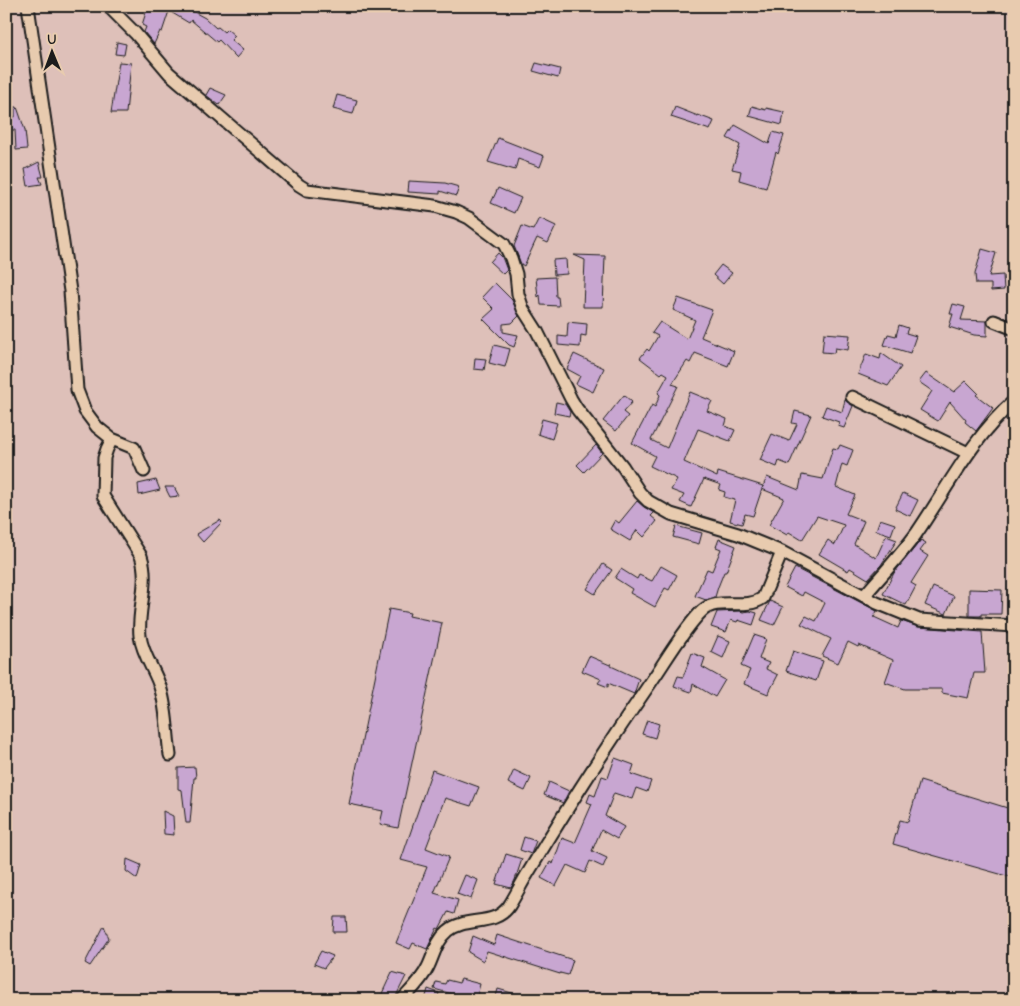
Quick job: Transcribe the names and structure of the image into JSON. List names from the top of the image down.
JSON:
{
  "north": "top"
}
